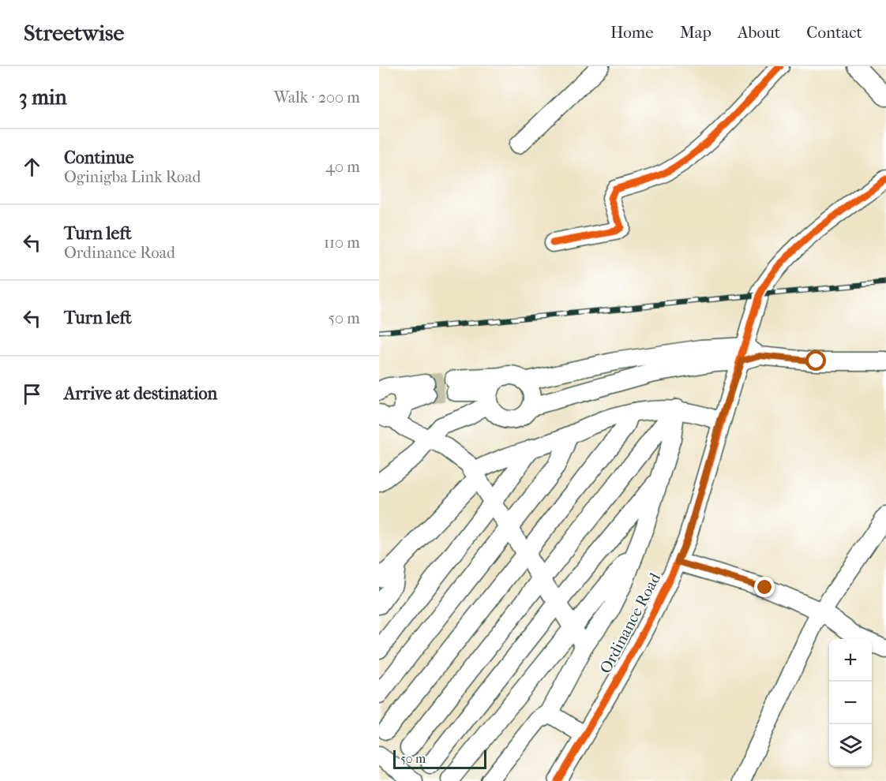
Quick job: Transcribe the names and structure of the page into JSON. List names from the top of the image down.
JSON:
{
  "streets": {
    "street": ["Ordinance Road"]
  },
  "scale_bar": "50 m",
  "page": {
    "header": "Streetwise",
    "nav": [
      "Home",
      "Map",
      "About",
      "Contact"
    ],
    "heading": ["3 min", "Walk · 200 m"],
    "list": [
      ["Continue", "Oginigba Link Road", "40 m"],
      ["Turn left", "Ordinance Road", "110 m"],
      ["Turn left", "50 m"],
      "Arrive at destination"
    ],
    "map_buttons": ["+", "−"],
    "scale": "50 m"
  }
}
